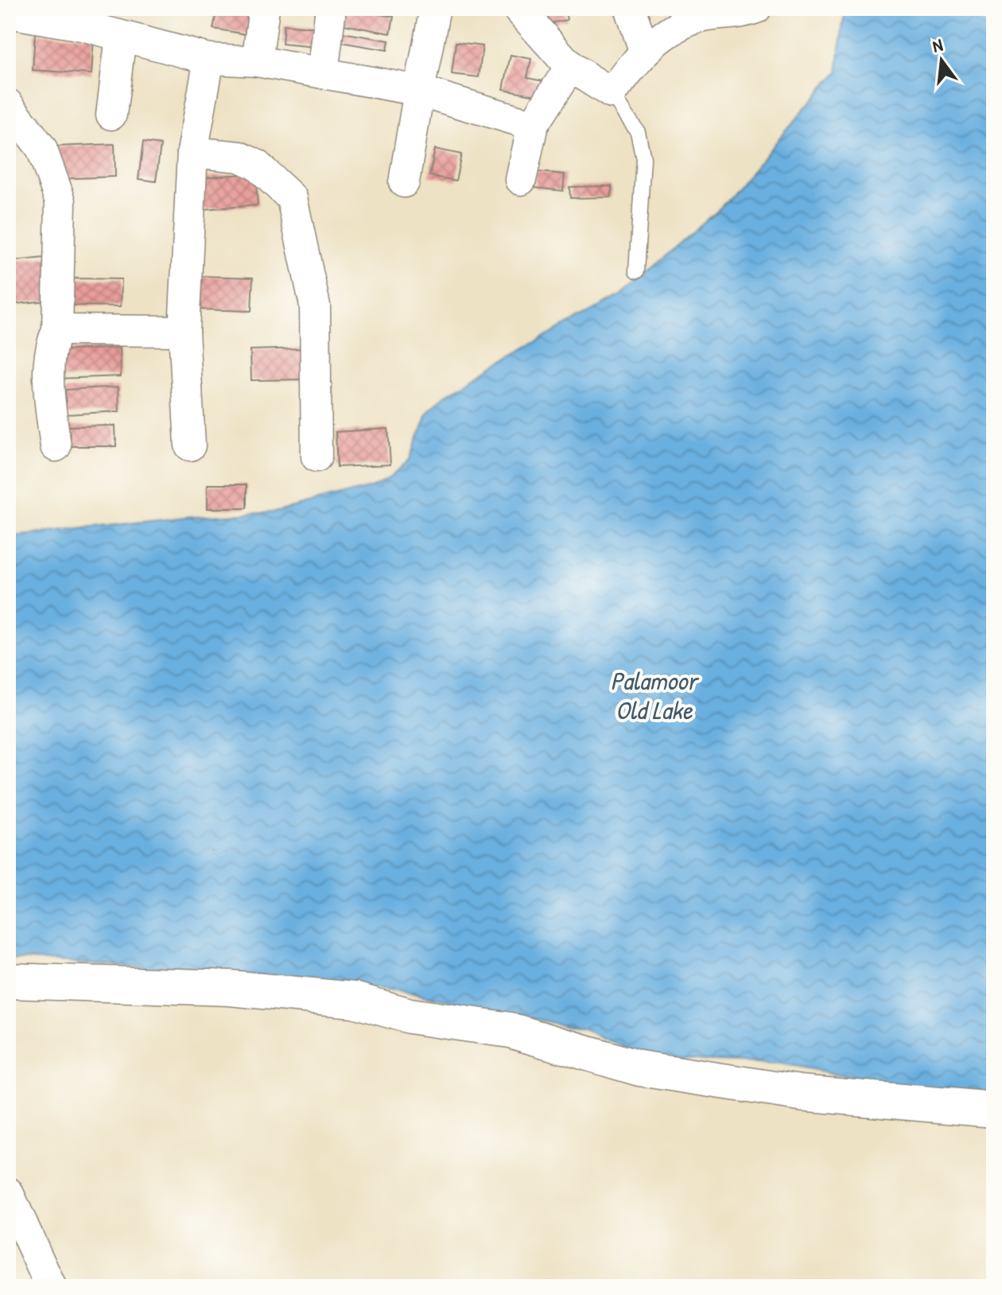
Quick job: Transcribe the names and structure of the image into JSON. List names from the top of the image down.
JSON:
{
  "water": ["Palamoor Old Lake"],
  "north": "top"
}
